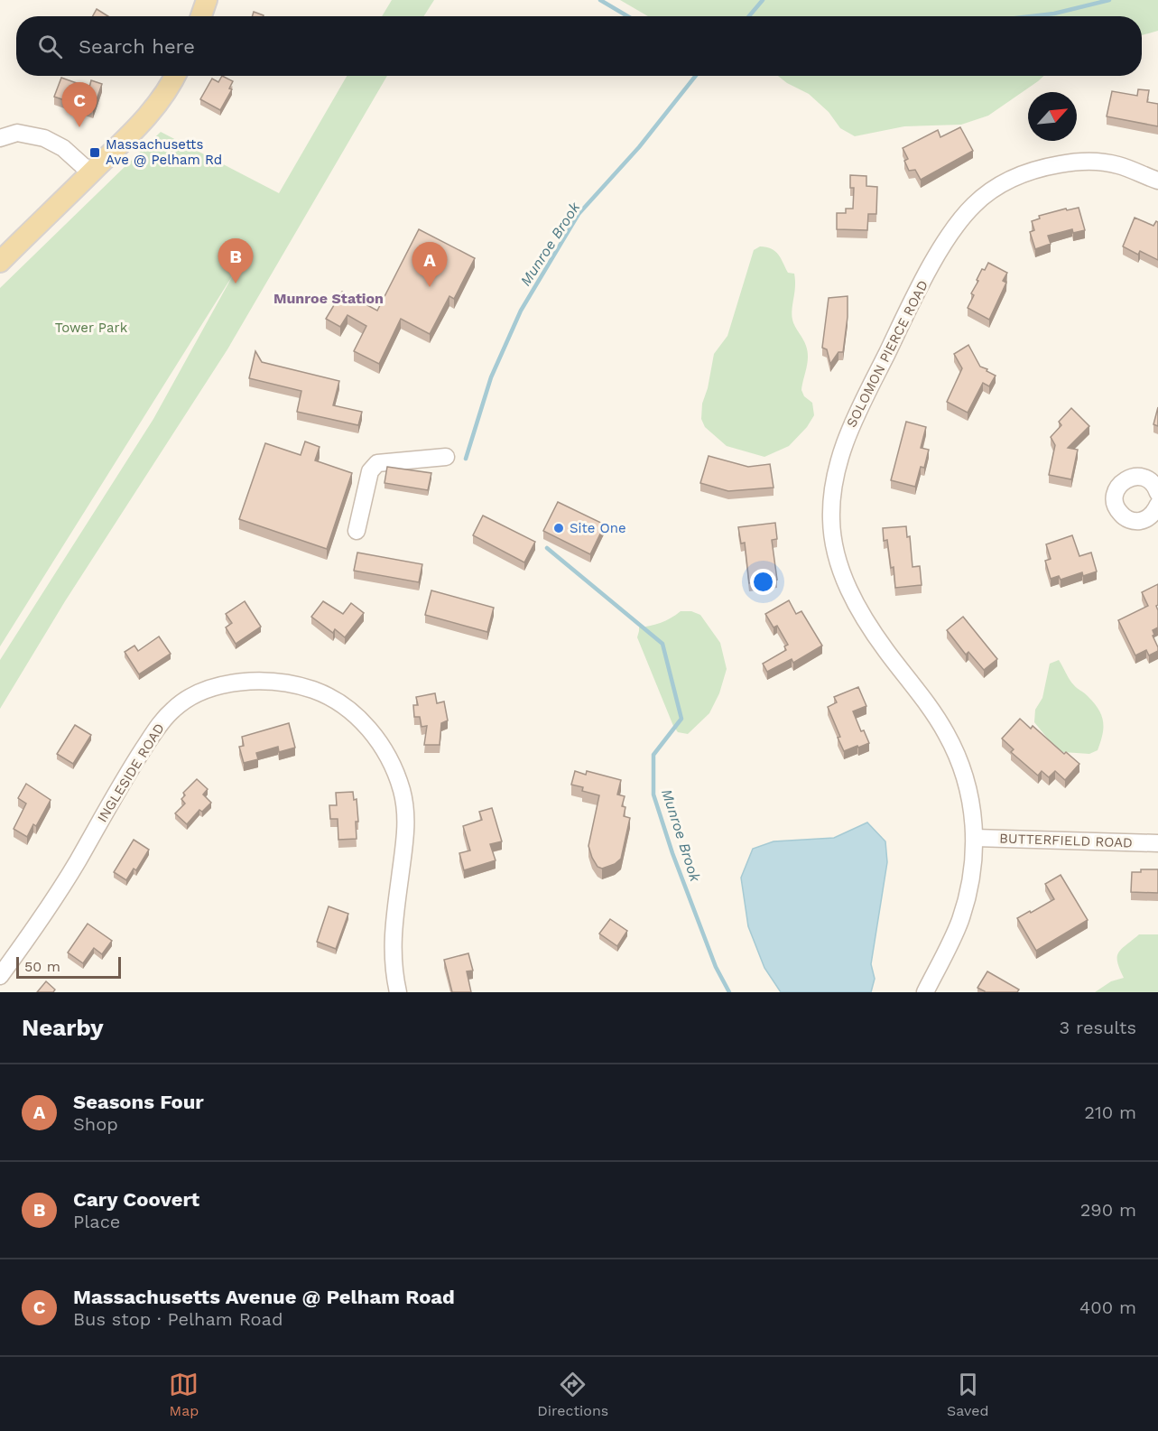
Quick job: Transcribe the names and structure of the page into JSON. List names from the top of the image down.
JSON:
{
  "streets": {
    "street": ["SOLOMON PIERCE ROAD", "INGLESIDE ROAD", "BUTTERFIELD ROAD"]
  },
  "crossings": [
    ["SOLOMON PIERCE ROAD", "BUTTERFIELD ROAD"]
  ],
  "districts": ["Munroe Station"],
  "water": ["Munroe Brook"],
  "parks": ["Tower Park"],
  "places": {
    "transit": ["Massachusetts Ave @ Pelham Rd"],
    "other": ["Site One"]
  },
  "scale_bar": "50 m",
  "north": "top right",
  "page": {
    "search": "Search here",
    "pins": ["C", "B", "A"],
    "scale": "50 m",
    "heading": ["Nearby", "3 results"],
    "list": [
      {
        "mark": "A",
        "name": "Seasons Four",
        "note": "Shop",
        "value": "210 m"
      },
      {
        "mark": "B",
        "name": "Cary Coovert",
        "note": "Place",
        "value": "290 m"
      },
      {
        "mark": "C",
        "name": "Massachusetts Avenue @ Pelham Road",
        "note": "Bus stop · Pelham Road",
        "value": "400 m"
      }
    ],
    "nav": ["Map", "Directions", "Saved"]
  }
}
